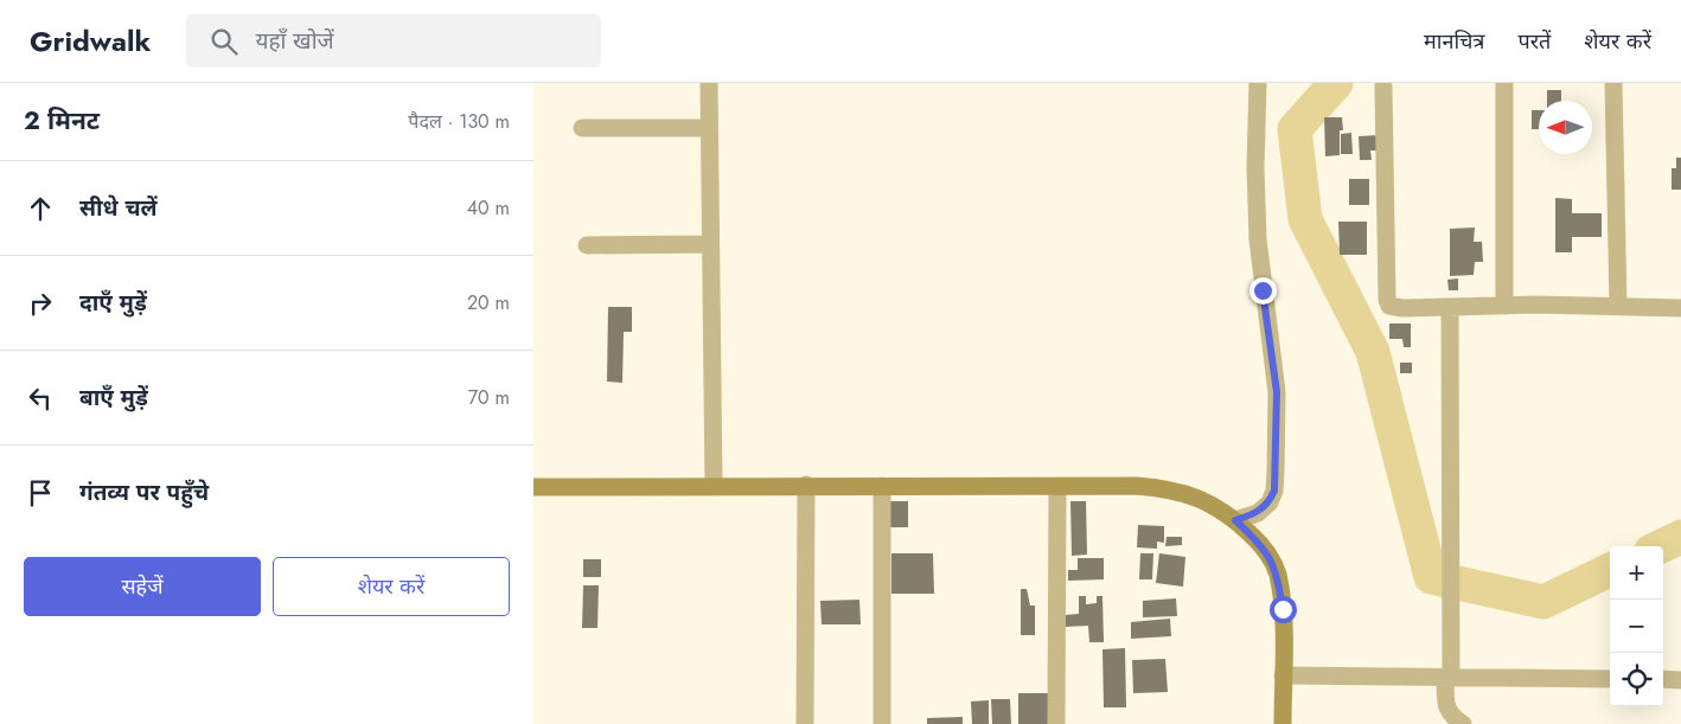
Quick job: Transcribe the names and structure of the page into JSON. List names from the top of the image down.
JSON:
{
  "north": "left",
  "page": {
    "header": "Gridwalk",
    "search": "यहाँ खोजें",
    "nav": ["मानचित्र", "परतें", "शेयर करें"],
    "heading": ["2 मिनट", "पैदल · 130 m"],
    "list": [
      ["सीधे चलें", "40 m"],
      ["दाएँ मुड़ें", "20 m"],
      ["बाएँ मुड़ें", "70 m"],
      "गंतव्य पर पहुँचे"
    ],
    "buttons": ["सहेजें", "शेयर करें"],
    "map_buttons": ["+", "−"]
  }
}
